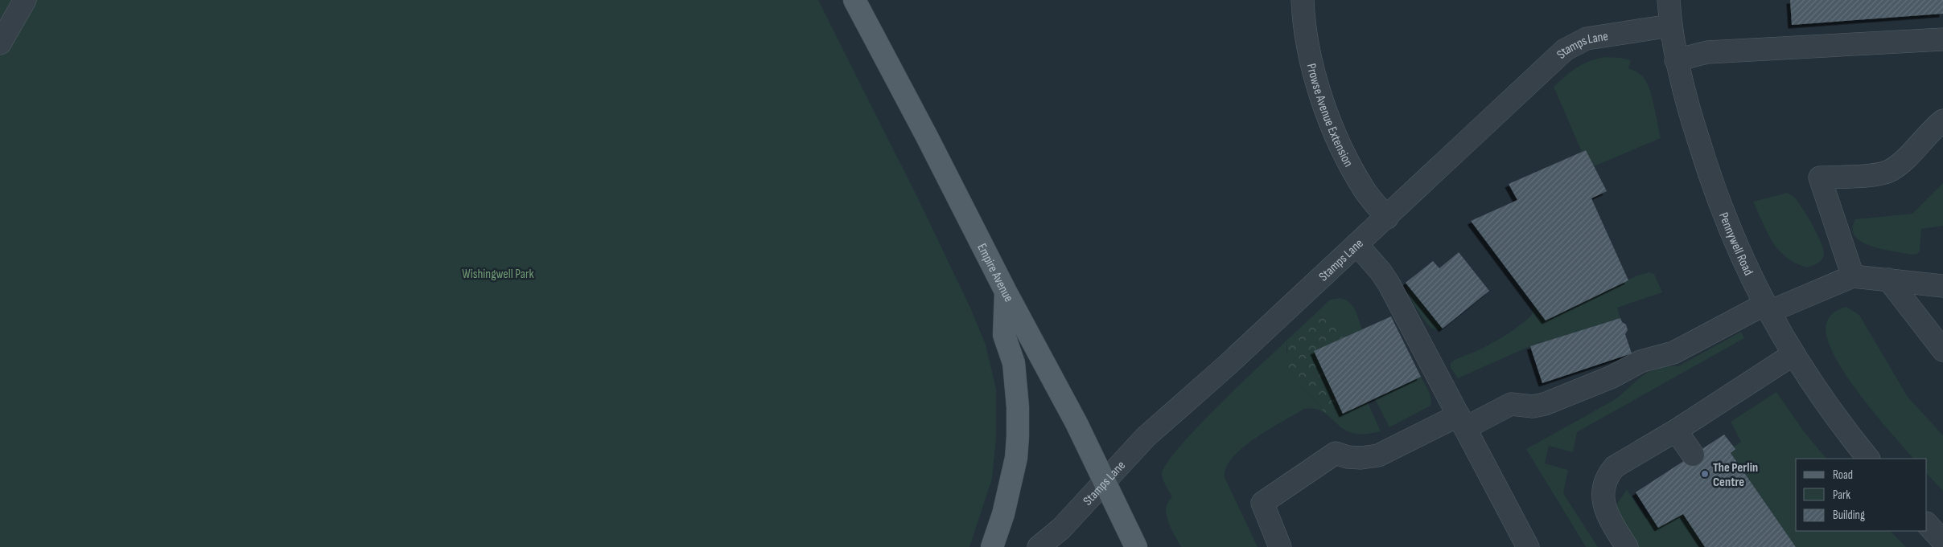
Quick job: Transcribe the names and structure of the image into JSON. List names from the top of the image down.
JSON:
{
  "streets": {
    "main road": ["Empire Avenue"],
    "street": ["Stamps Lane", "Prowse Avenue Extension", "Pennywell Road"]
  },
  "crossings": [
    ["Stamps Lane", "Prowse Avenue Extension"],
    ["Stamps Lane", "Pennywell Road"],
    ["Stamps Lane", "Empire Avenue"]
  ],
  "parks": ["Wishingwell Park"],
  "places": ["The Perlin Centre"],
  "legend": ["Road", "Park", "Building"]
}
